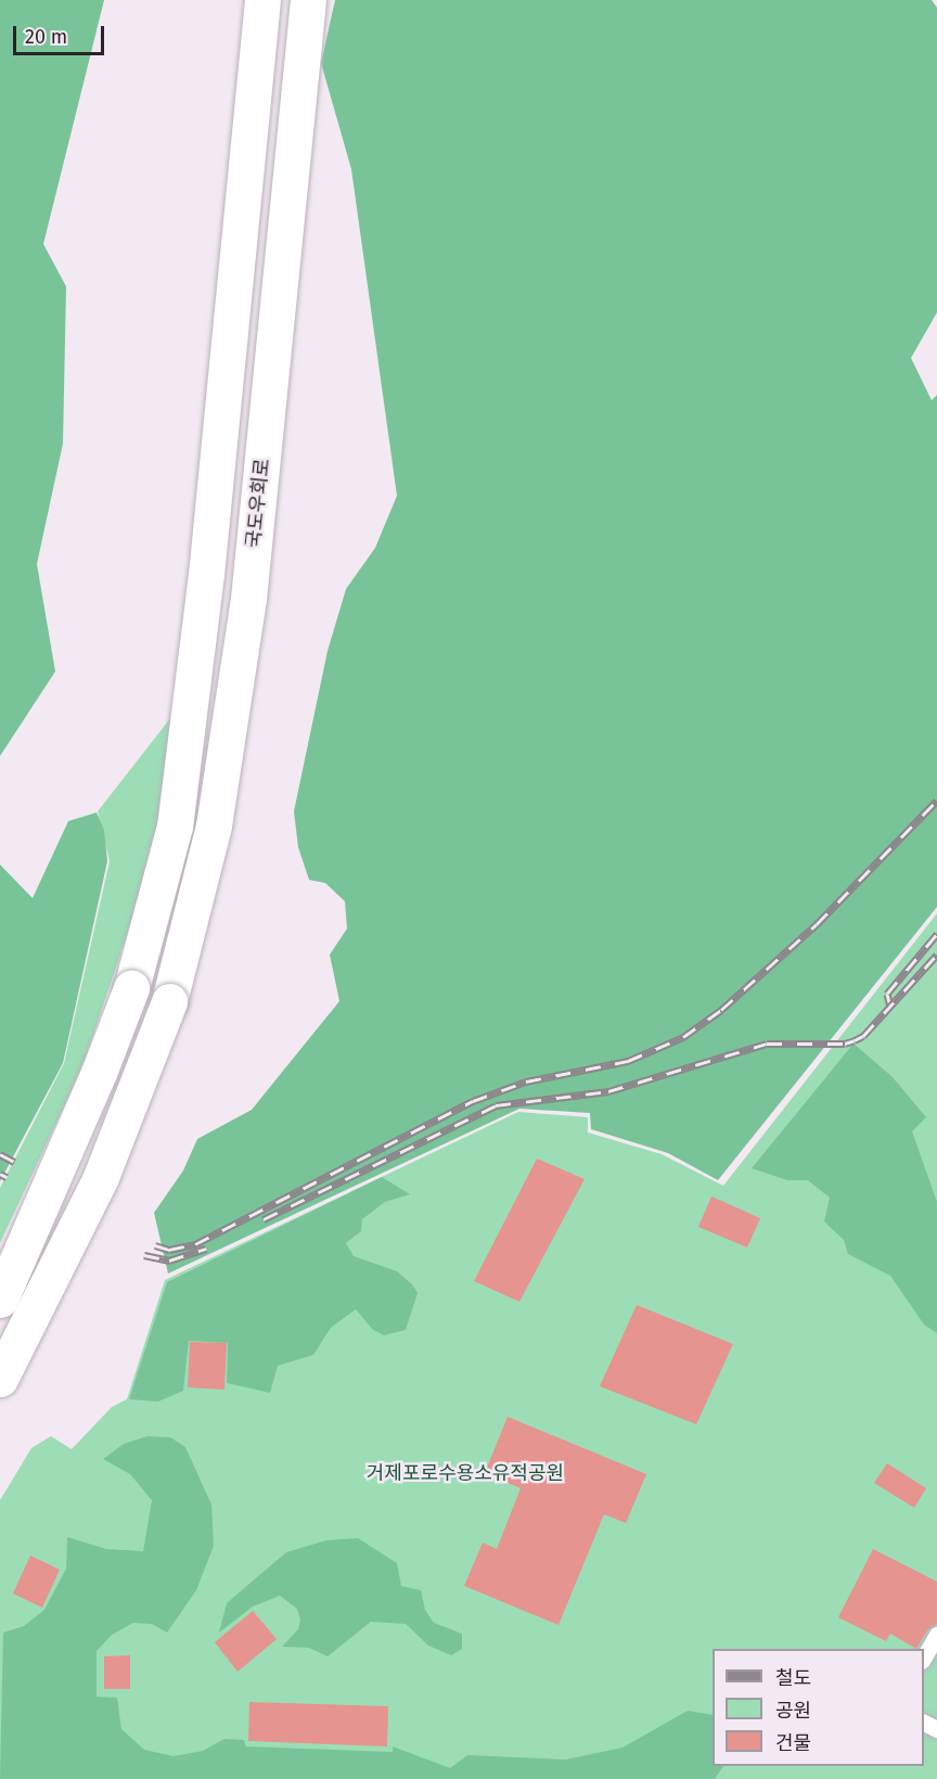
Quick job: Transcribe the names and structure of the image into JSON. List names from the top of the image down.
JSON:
{
  "streets": {
    "highway": ["국도우회로"]
  },
  "parks": ["거제포로수용소유적공원"],
  "legend": ["철도", "공원", "건물"],
  "scale_bar": "20 m"
}
